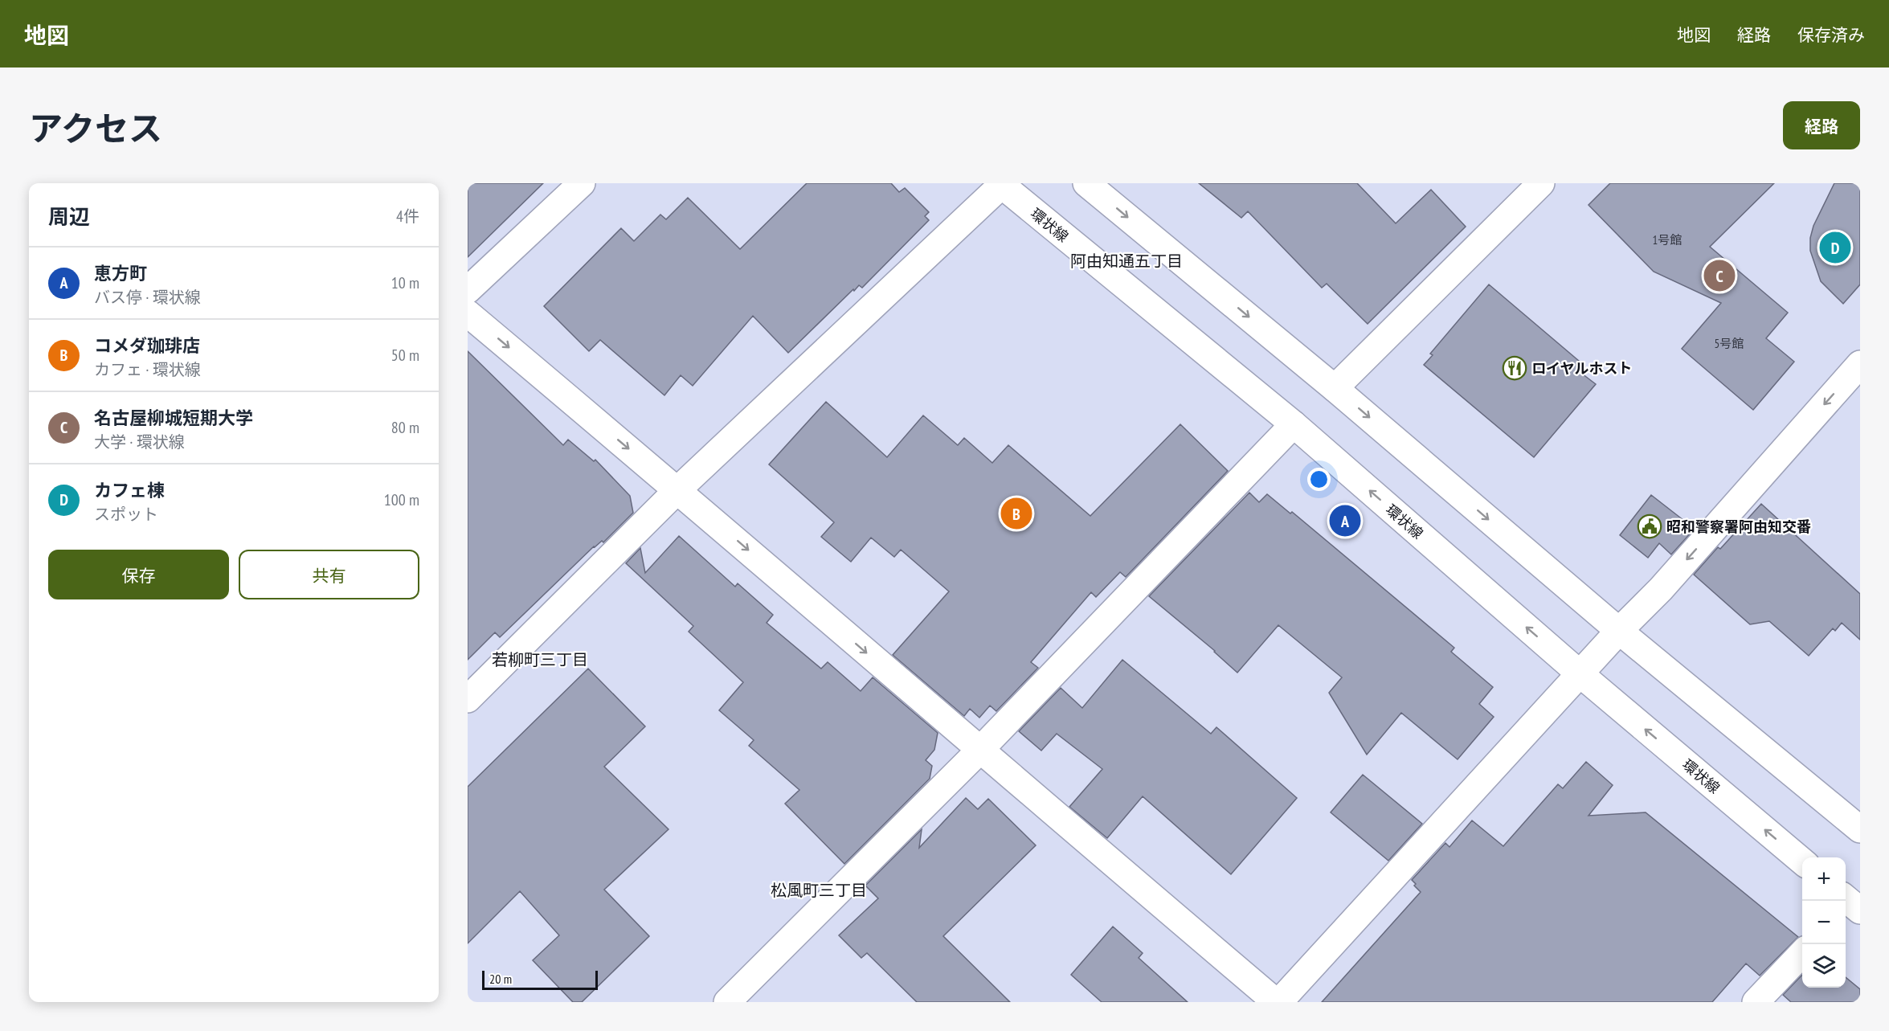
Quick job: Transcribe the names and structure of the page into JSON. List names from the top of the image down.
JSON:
{
  "streets": {
    "street": ["環状線"]
  },
  "districts": ["阿由知通五丁目", "若柳町三丁目", "松風町三丁目"],
  "places": {
    "restaurant": ["ロイヤルホスト"],
    "public building": ["昭和警察署阿由知交番"]
  },
  "house_numbers": ["1号館", "5号館"],
  "scale_bar": "20 m",
  "page": {
    "header": "地図",
    "nav": ["地図", "経路", "保存済み"],
    "title": "アクセス",
    "buttons": [
      "経路",
      ["保存", "共有"]
    ],
    "heading": ["周辺", "4件"],
    "pins": [
      "D",
      "C",
      "B",
      "A"
    ],
    "list": [
      {
        "mark": "A",
        "name": "恵方町",
        "note": "バス停 · 環状線",
        "value": "10 m"
      },
      {
        "mark": "B",
        "name": "コメダ珈琲店",
        "note": "カフェ · 環状線",
        "value": "50 m"
      },
      {
        "mark": "C",
        "name": "名古屋柳城短期大学",
        "note": "大学 · 環状線",
        "value": "80 m"
      },
      {
        "mark": "D",
        "name": "カフェ棟",
        "note": "スポット",
        "value": "100 m"
      }
    ],
    "map_buttons": ["+", "−"],
    "scale": "20 m"
  }
}
